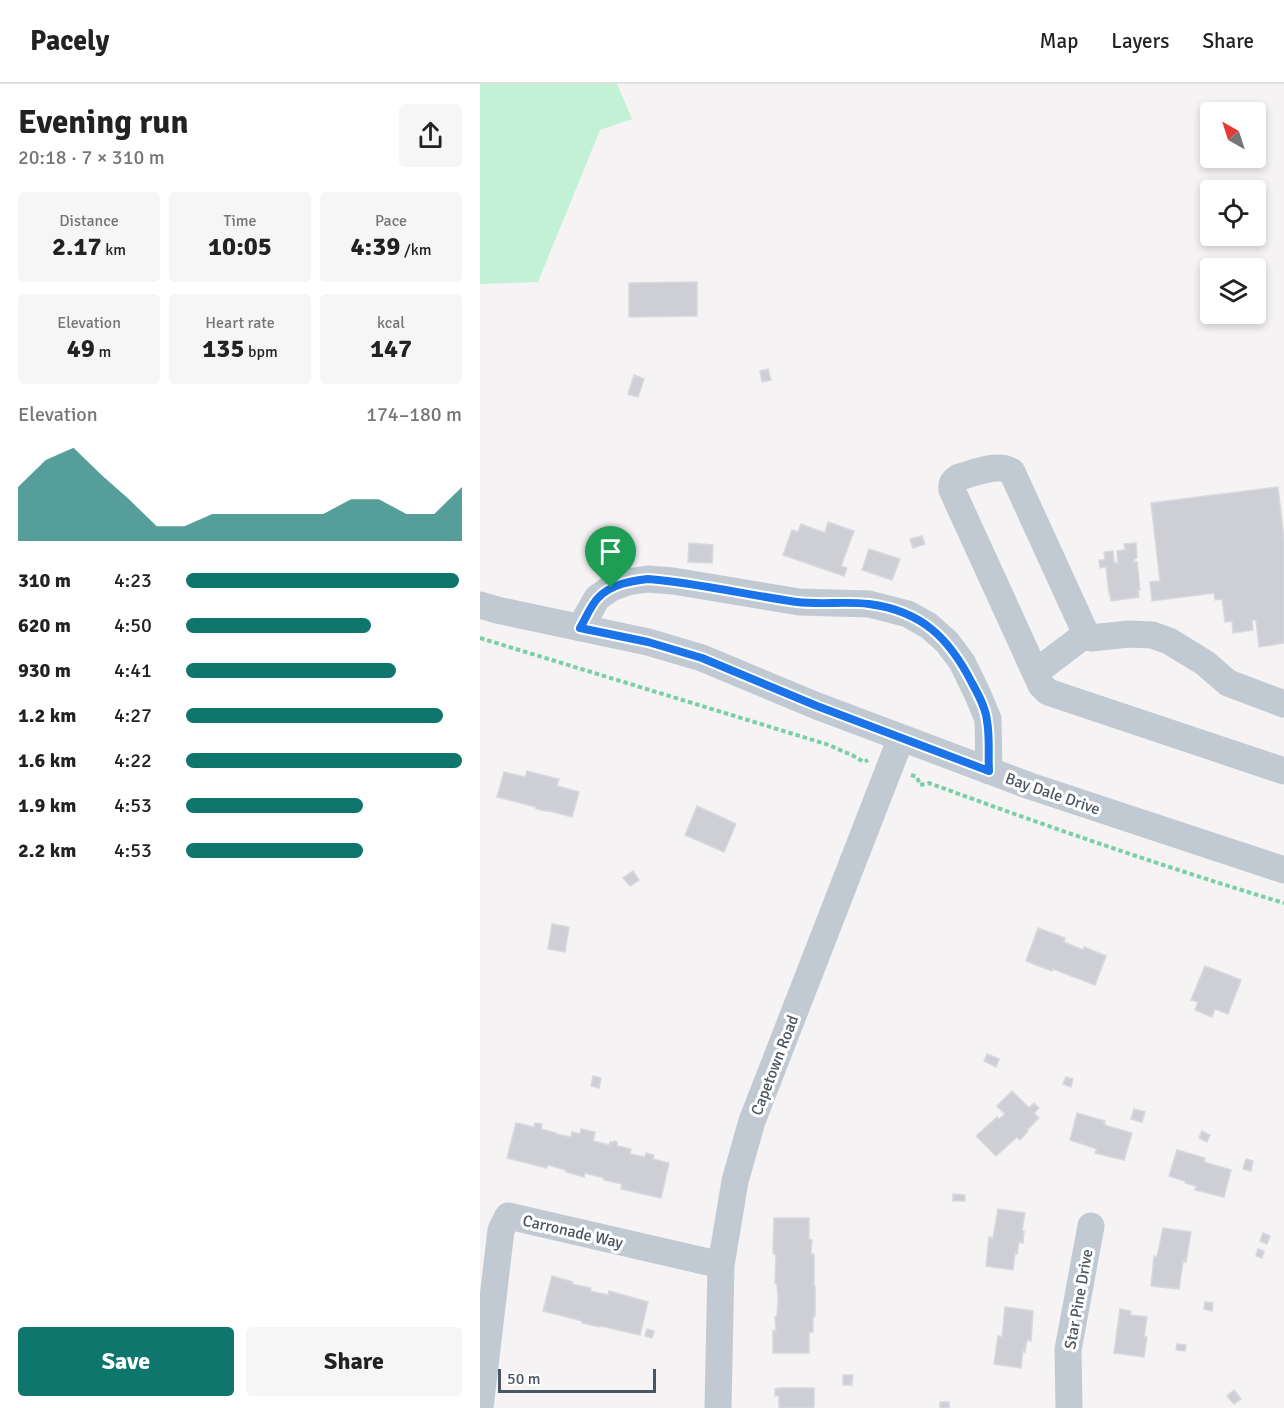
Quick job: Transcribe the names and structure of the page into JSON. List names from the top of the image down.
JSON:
{
  "streets": {
    "street": [
      "Bay Dale Drive",
      "Capetown Road",
      "Carronade Way",
      "Star Pine Drive"
    ]
  },
  "crossings": [
    ["Bay Dale Drive", "Capetown Road"],
    ["Capetown Road", "Carronade Way"]
  ],
  "scale_bar": "50 m",
  "north": "top left",
  "page": {
    "header": "Pacely",
    "nav": ["Map", "Layers", "Share"],
    "heading": ["Evening run", "20:18 · 7 × 310 m"],
    "stats": [
      ["Distance", "2.17 km"],
      ["Time", "10:05"],
      ["Pace", "4:39 /km"],
      ["Elevation", "49 m"],
      ["Heart rate", "135 bpm"],
      ["kcal", "147"]
    ],
    "chart": ["Elevation", "174–180 m"],
    "list": [
      {
        "name": "310 m",
        "note": "4:23"
      },
      {
        "name": "620 m",
        "note": "4:50"
      },
      {
        "name": "930 m",
        "note": "4:41"
      },
      {
        "name": "1.2 km",
        "note": "4:27"
      },
      {
        "name": "1.6 km",
        "note": "4:22"
      },
      {
        "name": "1.9 km",
        "note": "4:53"
      },
      {
        "name": "2.2 km",
        "note": "4:53"
      }
    ],
    "buttons": ["Save", "Share"],
    "scale": "50 m"
  }
}
